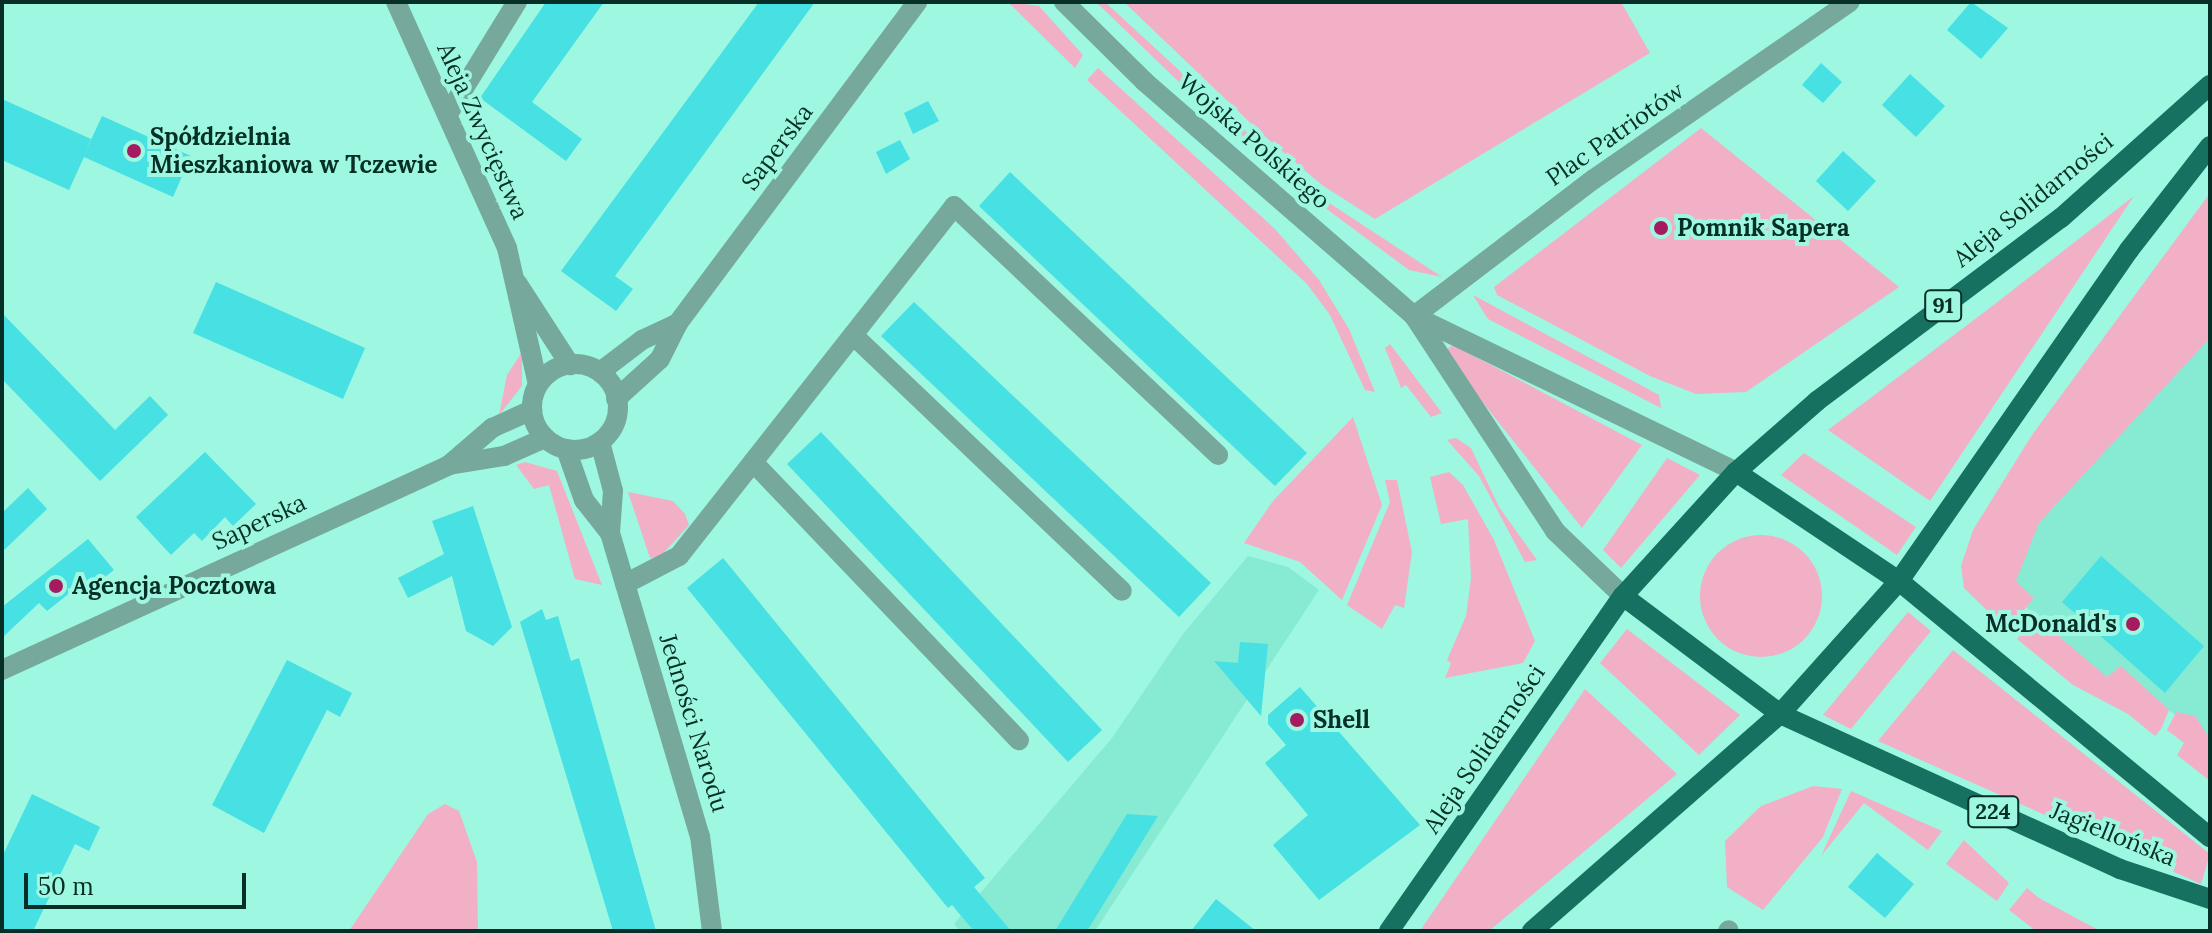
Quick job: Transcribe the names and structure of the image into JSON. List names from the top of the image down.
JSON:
{
  "streets": {
    "main road": [
      "Aleja Solidarności",
      "91",
      "224",
      "Jagiellońska"
    ],
    "street": [
      "Aleja Zwycięstwa",
      "Plac Patriotów",
      "Wojska Polskiego",
      "Saperska",
      "Jedności Narodu"
    ]
  },
  "crossings": [
    ["Aleja Zwycięstwa", "Saperska"],
    ["Aleja Zwycięstwa", "Jedności Narodu"],
    ["Plac Patriotów", "Wojska Polskiego"],
    ["Wojska Polskiego", "Aleja Solidarności"],
    ["Wojska Polskiego", "91"],
    ["Wojska Polskiego", "Jagiellońska"],
    ["Saperska", "Jedności Narodu"],
    ["Aleja Solidarności", "91"],
    ["Aleja Solidarności", "Jagiellońska"],
    ["91", "Jagiellońska"]
  ],
  "places": [
    "Spółdzielnia Mieszkaniowa w Tczewie",
    "Pomnik Sapera",
    "Agencja Pocztowa",
    "McDonald's",
    "Shell"
  ],
  "scale_bar": "50 m"
}
